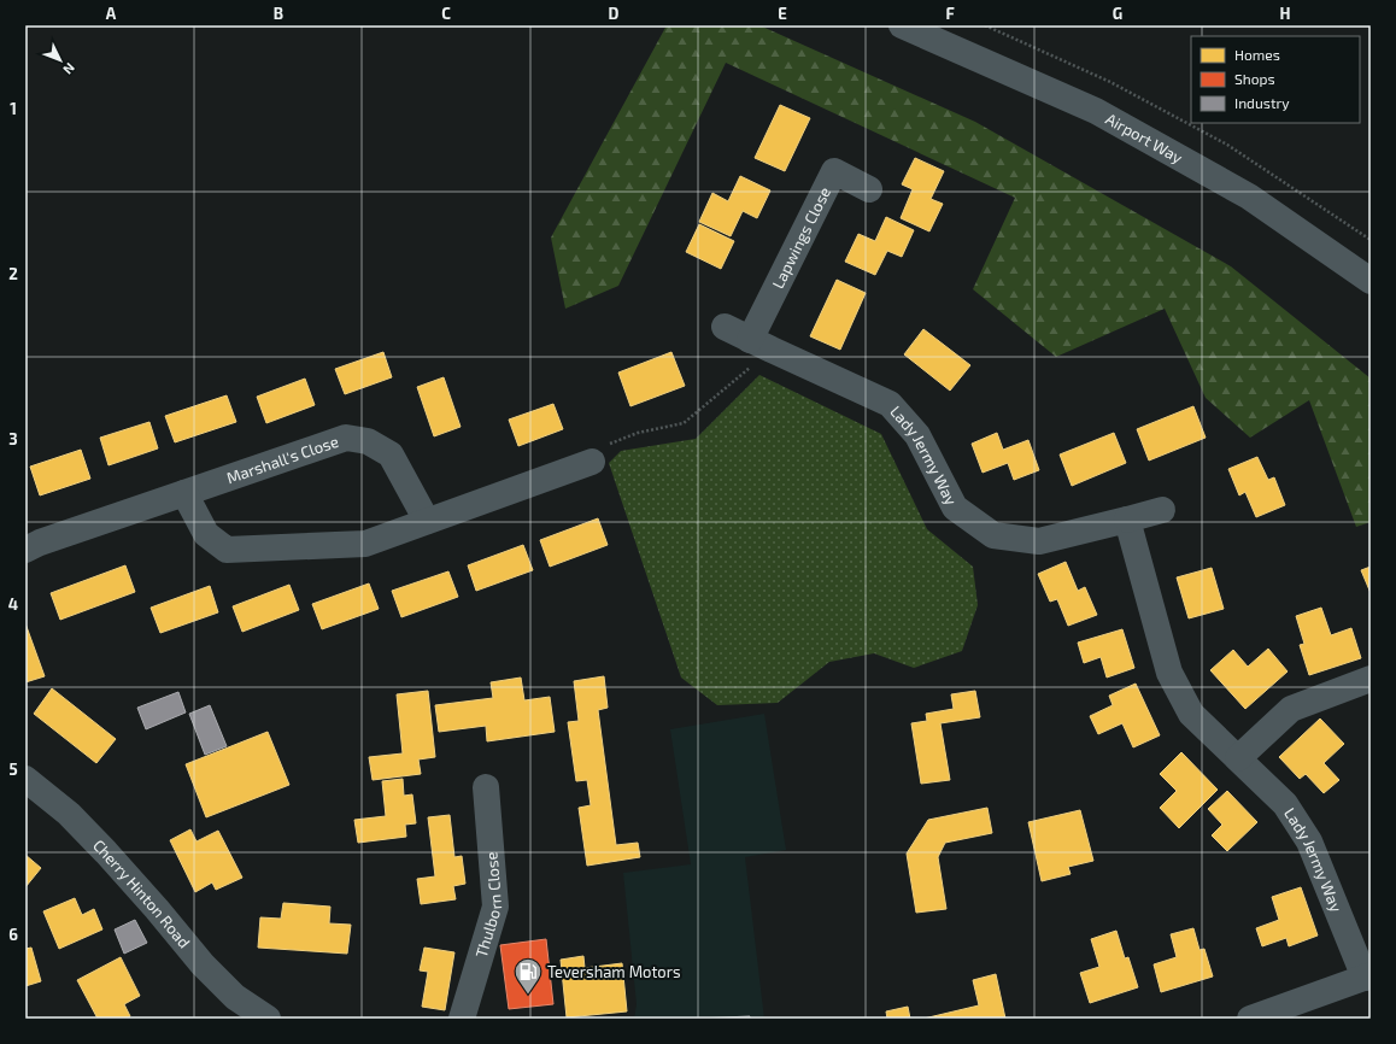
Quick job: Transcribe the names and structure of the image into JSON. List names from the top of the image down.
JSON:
{
  "streets": {
    "street": [
      "Airport Way",
      "Lapwings Close",
      "Lady Jermy Way",
      "Marshall's Close",
      "Cherry Hinton Road",
      "Thulborn Close"
    ]
  },
  "crossings": [
    ["Lapwings Close", "Lady Jermy Way"]
  ],
  "places": {
    "fuel station": ["Teversham Motors"]
  },
  "legend": ["Homes", "Shops", "Industry"],
  "north": "bottom right",
  "grid": {
    "columns": [
      "A",
      "B",
      "C",
      "D",
      "E",
      "F",
      "G",
      "H"
    ],
    "rows": [
      "1",
      "2",
      "3",
      "4",
      "5",
      "6"
    ]
  }
}
